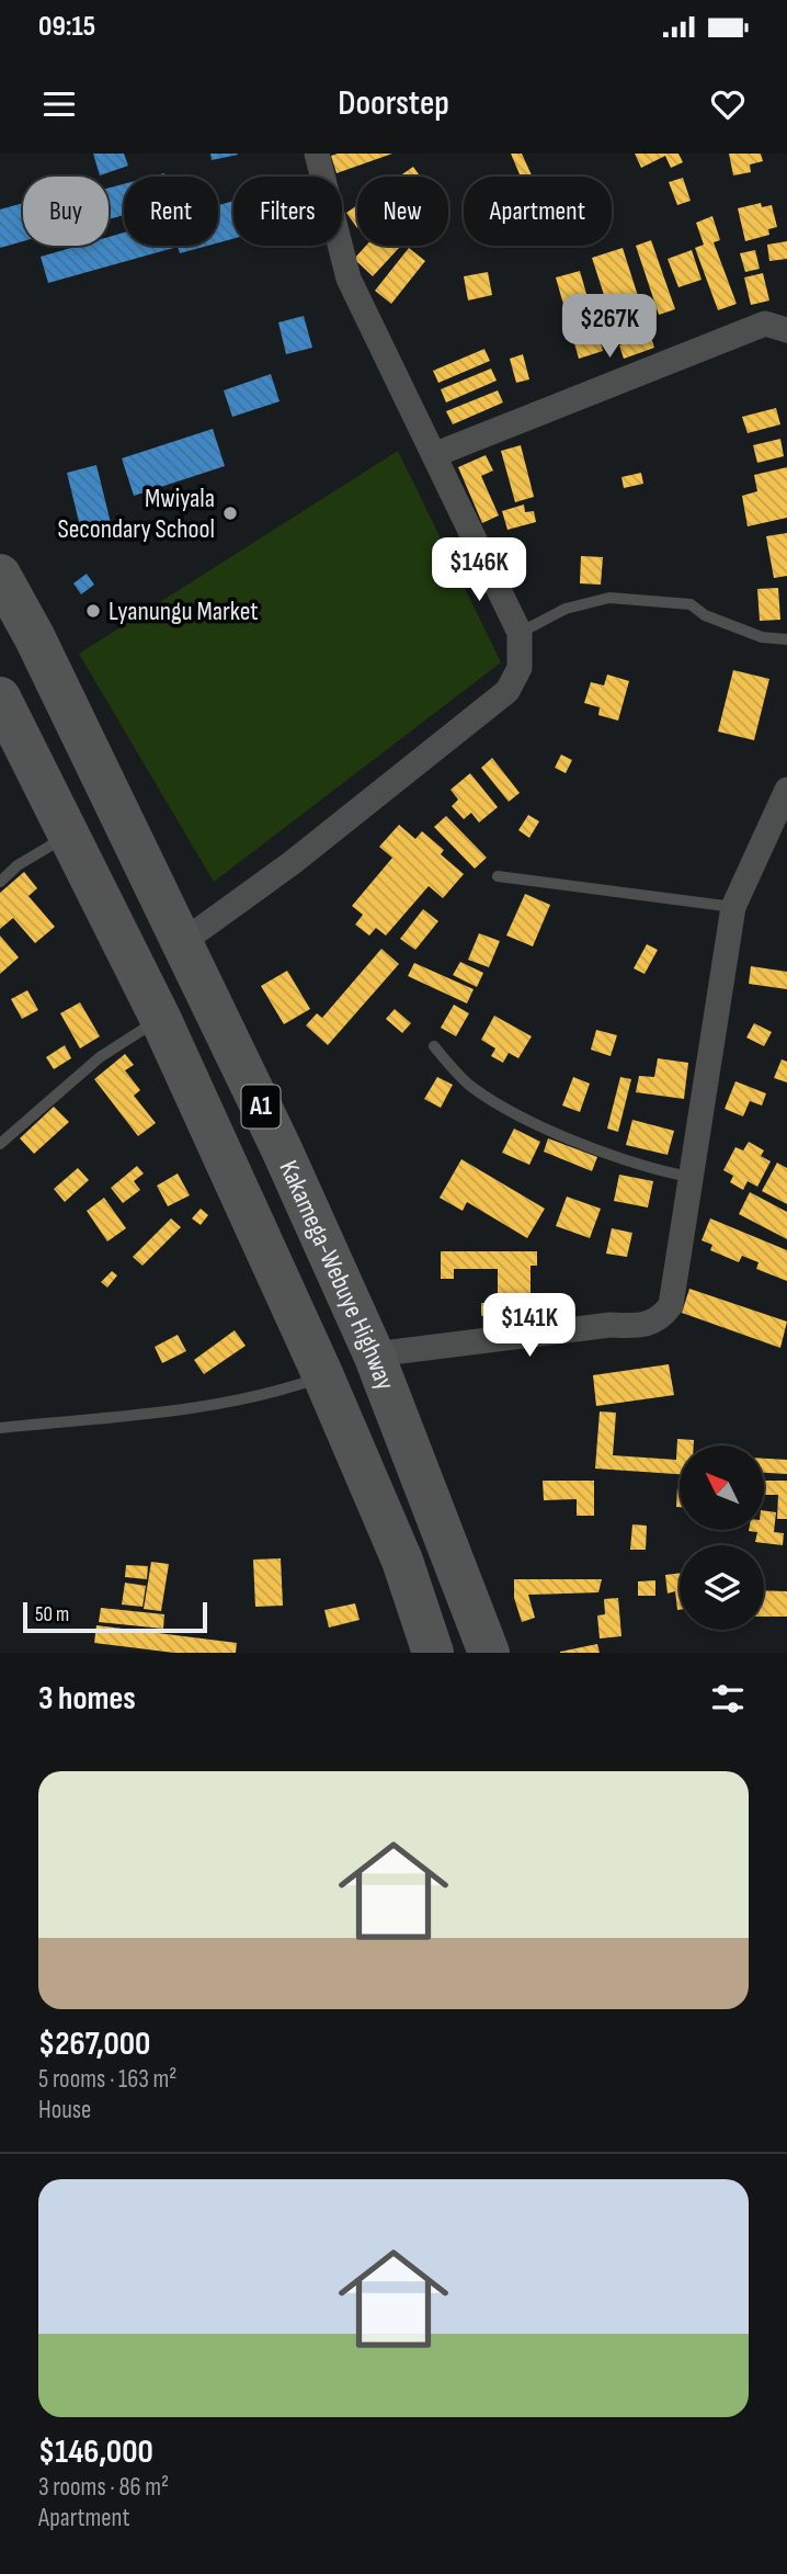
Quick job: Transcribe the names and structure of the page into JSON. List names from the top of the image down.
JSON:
{
  "streets": {
    "highway": ["A1", "Kakamega-Webuye Highway"]
  },
  "places": ["Mwiyala Secondary School", "Lyanungu Market"],
  "scale_bar": "50 m",
  "north": "top left",
  "page": {
    "status": "09:15",
    "header": "Doorstep",
    "chip": [
      "Buy",
      "Rent",
      "Filters",
      "New",
      "Apartment"
    ],
    "price": ["$267K", "$146K", "$141K"],
    "scale": "50 m",
    "heading": "3 homes",
    "list": [
      {
        "name": "$267,000",
        "note": "5 rooms · 163 m² · House"
      },
      {
        "name": "$146,000",
        "note": "3 rooms · 86 m² · Apartment"
      }
    ]
  }
}
